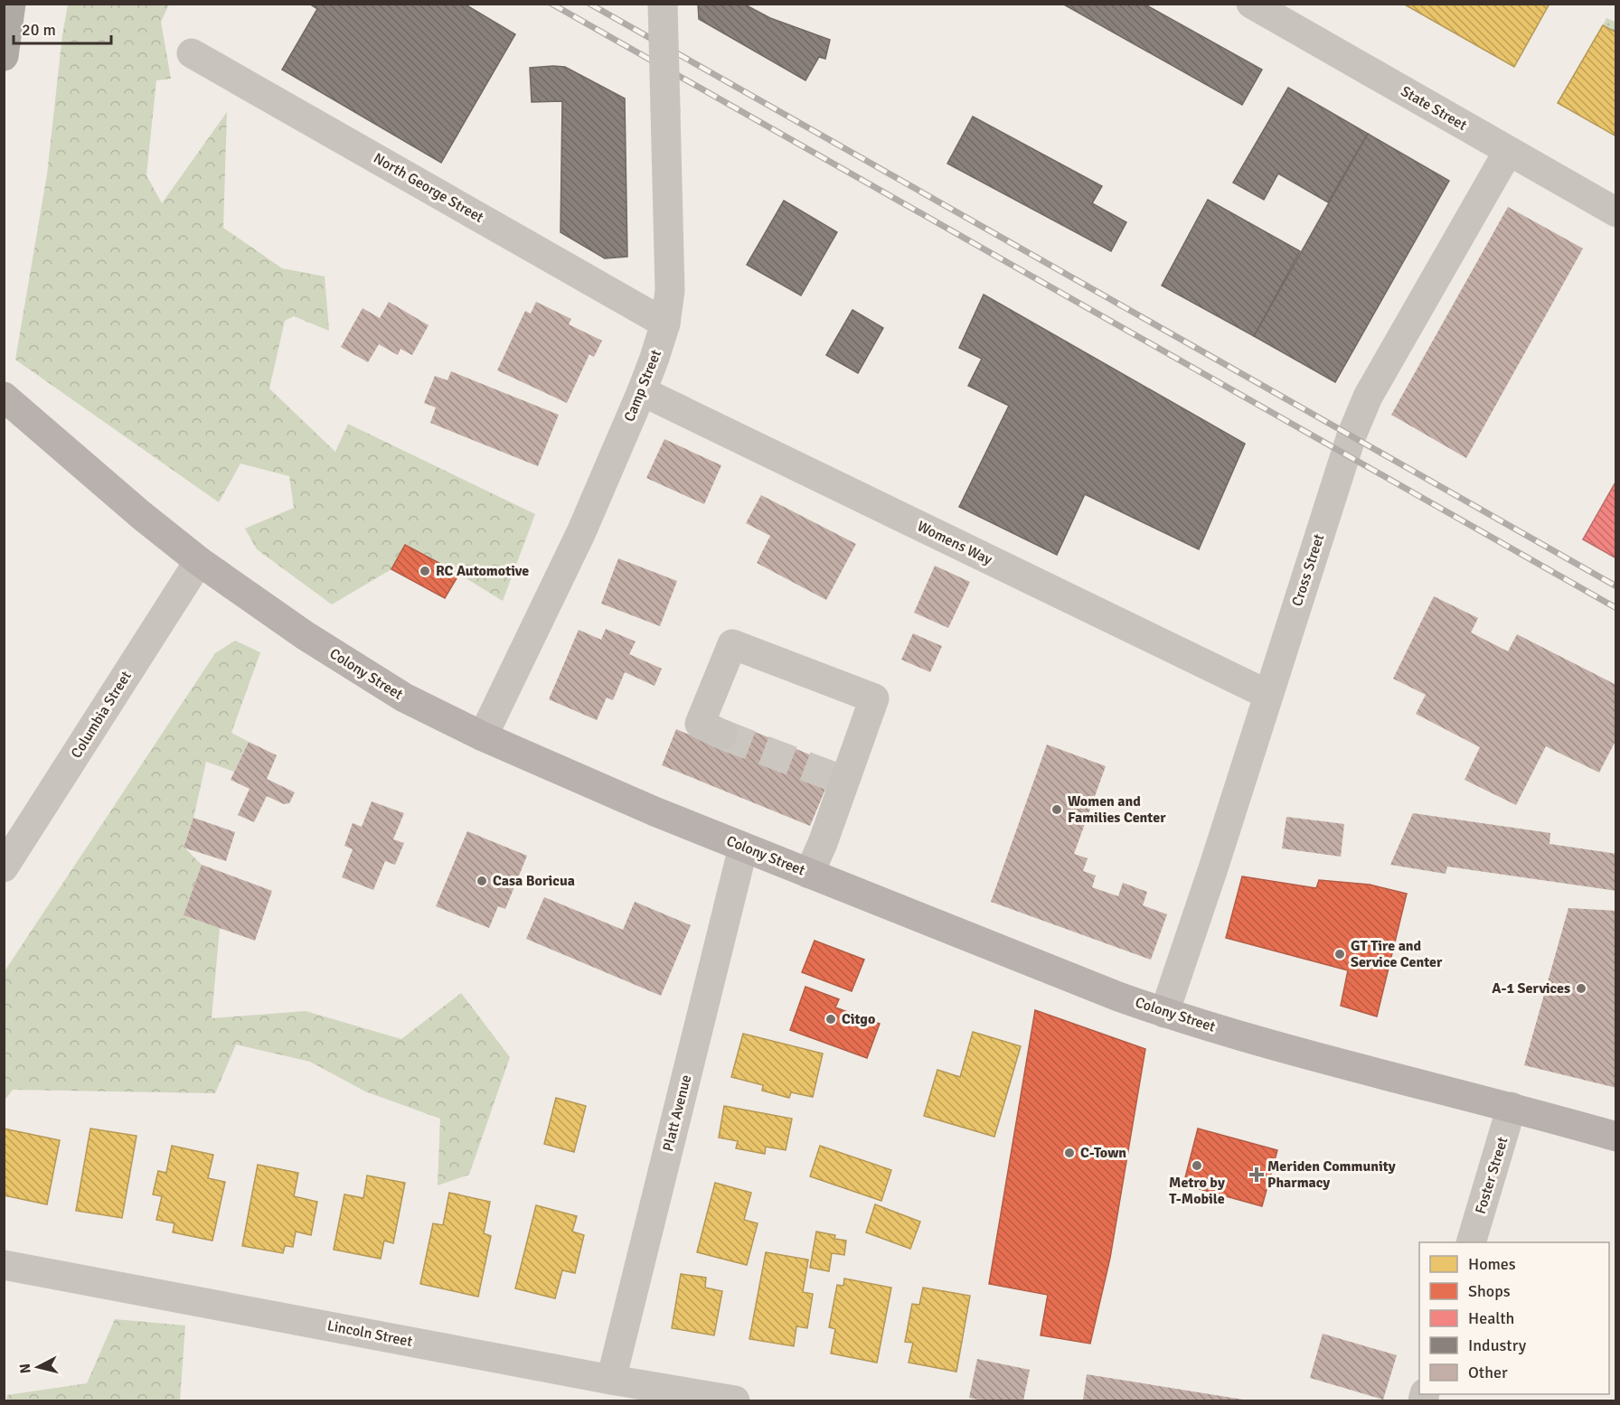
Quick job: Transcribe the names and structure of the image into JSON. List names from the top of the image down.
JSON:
{
  "streets": {
    "main road": ["Colony Street"],
    "street": [
      "State Street",
      "North George Street",
      "Camp Street",
      "Womens Way",
      "Cross Street",
      "Columbia Street",
      "Platt Avenue",
      "Foster Street",
      "Lincoln Street"
    ]
  },
  "crossings": [
    ["State Street", "Cross Street"],
    ["North George Street", "Camp Street"],
    ["Camp Street", "Womens Way"],
    ["Camp Street", "Colony Street"],
    ["Womens Way", "Cross Street"],
    ["Cross Street", "Colony Street"],
    ["Colony Street", "Columbia Street"],
    ["Colony Street", "Platt Avenue"],
    ["Colony Street", "Foster Street"],
    ["Platt Avenue", "Lincoln Street"]
  ],
  "places": {
    "other": [
      "RC Automotive",
      "Women and Families Center",
      "Casa Boricua",
      "GT Tire and Service Center",
      "A-1 Services",
      "Citgo",
      "C-Town",
      "Metro by T-Mobile"
    ],
    "health": ["Meriden Community Pharmacy"]
  },
  "legend": [
    "Homes",
    "Shops",
    "Health",
    "Industry",
    "Other"
  ],
  "scale_bar": "20 m",
  "north": "left"
}
